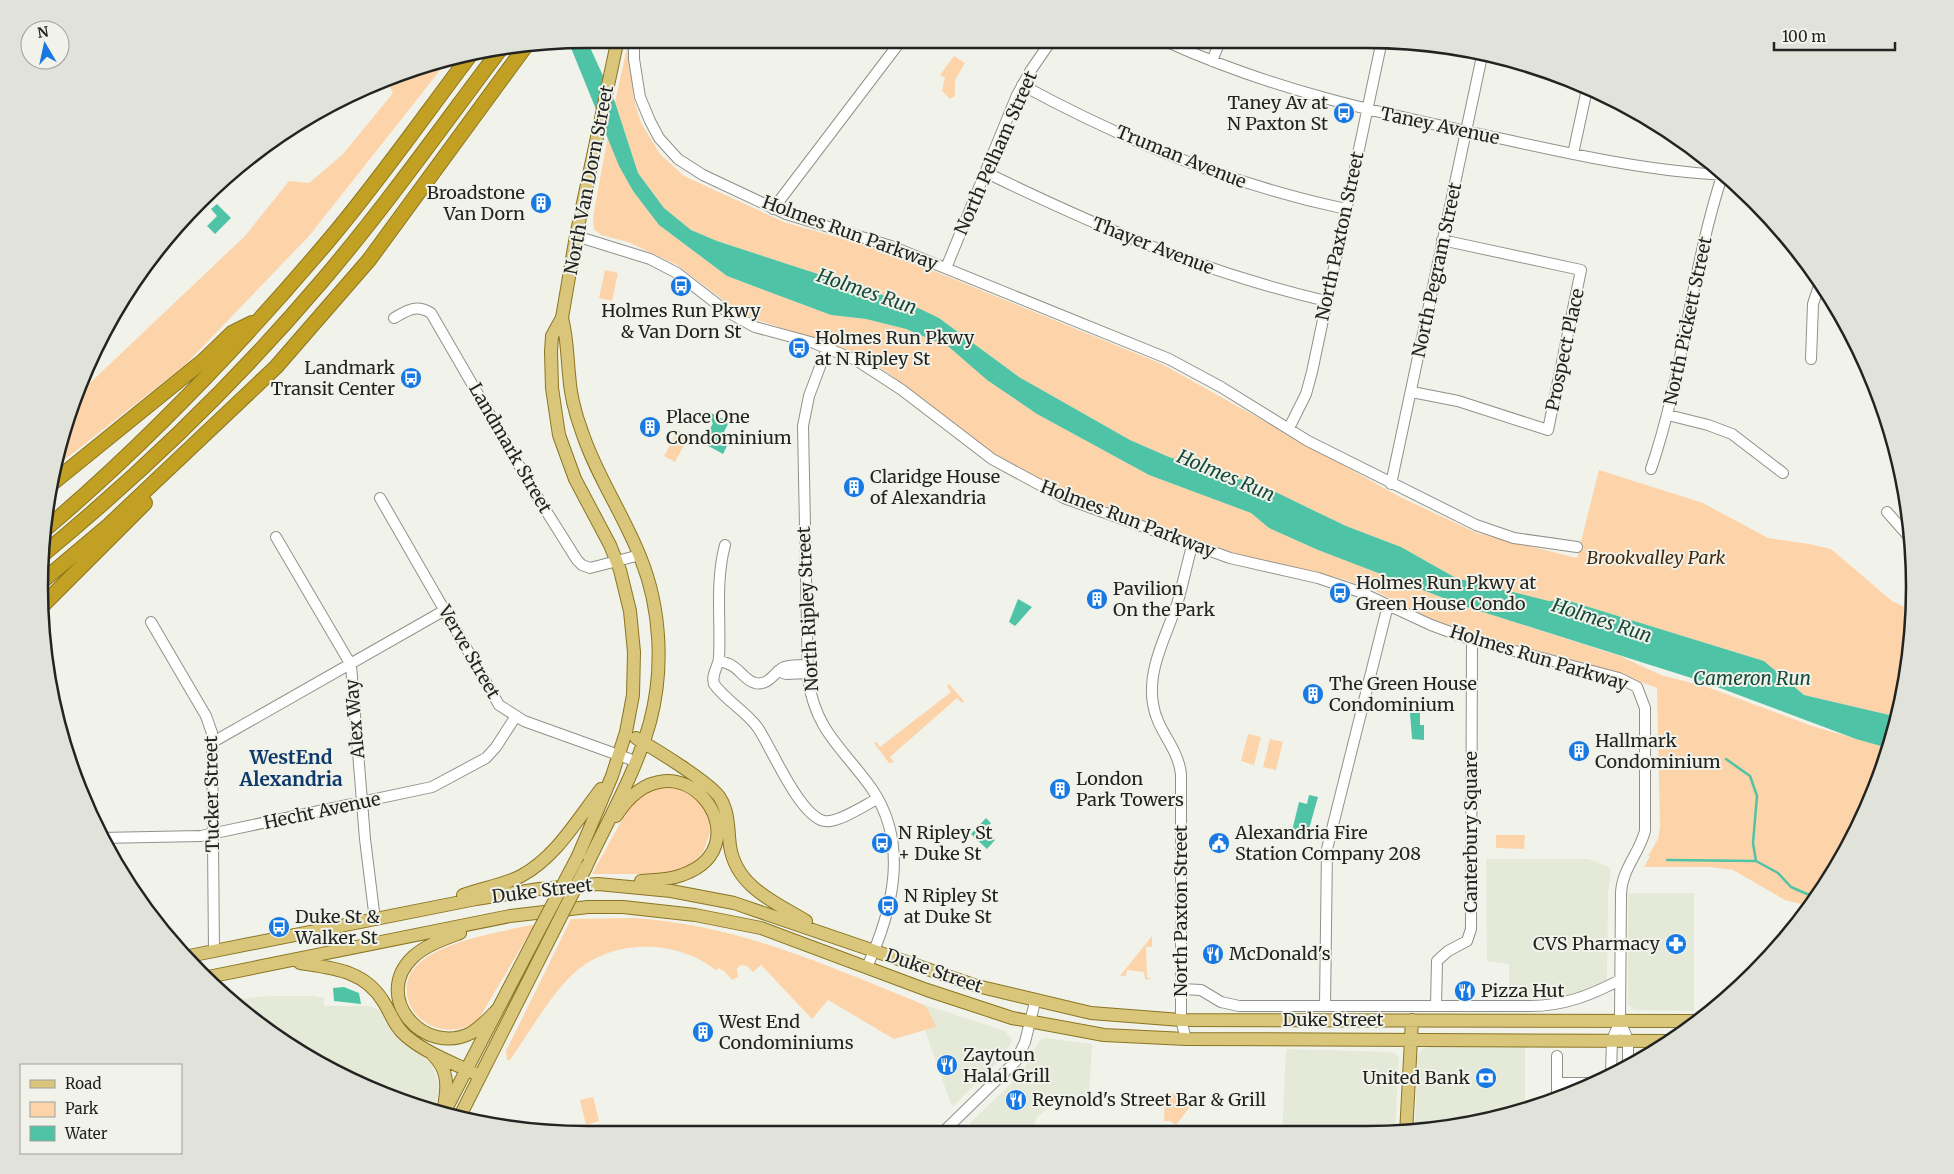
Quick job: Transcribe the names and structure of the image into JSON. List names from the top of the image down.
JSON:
{
  "streets": {
    "main road": ["North Van Dorn Street", "Duke Street"],
    "street": [
      "Taney Avenue",
      "North Pelham Street",
      "Truman Avenue",
      "Holmes Run Parkway",
      "North Paxton Street",
      "Thayer Avenue",
      "North Pegram Street",
      "North Pickett Street",
      "Prospect Place",
      "Landmark Street",
      "North Ripley Street",
      "Verve Street",
      "Alex Way",
      "Tucker Street",
      "Hecht Avenue",
      "Canterbury Square"
    ]
  },
  "crossings": [
    ["Taney Avenue", "North Paxton Street"],
    ["Taney Avenue", "North Pegram Street"],
    ["North Pelham Street", "Truman Avenue"],
    ["North Pelham Street", "Holmes Run Parkway"],
    ["North Pelham Street", "Thayer Avenue"],
    ["Truman Avenue", "North Paxton Street"],
    ["North Van Dorn Street", "Holmes Run Parkway"],
    ["North Van Dorn Street", "Landmark Street"],
    ["North Van Dorn Street", "Verve Street"],
    ["Holmes Run Parkway", "North Paxton Street"],
    ["Holmes Run Parkway", "North Pegram Street"],
    ["Holmes Run Parkway", "North Ripley Street"],
    ["Holmes Run Parkway", "Canterbury Square"],
    ["Holmes Run Parkway", "Duke Street"],
    ["North Paxton Street", "Thayer Avenue"],
    ["North Paxton Street", "Duke Street"],
    ["North Pegram Street", "Prospect Place"],
    ["North Ripley Street", "Duke Street"],
    ["Verve Street", "Hecht Avenue"],
    ["Alex Way", "Hecht Avenue"],
    ["Alex Way", "Duke Street"],
    ["Tucker Street", "Hecht Avenue"],
    ["Tucker Street", "Duke Street"],
    ["Canterbury Square", "Duke Street"]
  ],
  "districts": ["WestEnd Alexandria"],
  "water": ["Holmes Run", "Cameron Run"],
  "parks": ["Brookvalley Park"],
  "places": {
    "bus stop": [
      "Taney Av at N Paxton St",
      "Holmes Run Pkwy & Van Dorn St",
      "Holmes Run Pkwy at N Ripley St",
      "Landmark Transit Center",
      "Holmes Run Pkwy at Green House Condo",
      "N Ripley St + Duke St",
      "N Ripley St at Duke St",
      "Duke St & Walker St"
    ],
    "building": [
      "Broadstone Van Dorn",
      "Place One Condominium",
      "Claridge House of Alexandria",
      "Pavilion On the Park",
      "The Green House Condominium",
      "Hallmark Condominium",
      "London Park Towers",
      "West End Condominiums"
    ],
    "public building": ["Alexandria Fire Station Company 208"],
    "pharmacy": ["CVS Pharmacy"],
    "restaurant": [
      "McDonald's",
      "Pizza Hut",
      "Zaytoun Halal Grill",
      "Reynold's Street Bar & Grill"
    ],
    "bank": ["United Bank"]
  },
  "legend": ["Road", "Park", "Water"],
  "scale_bar": "100 m",
  "north": "top"
}
